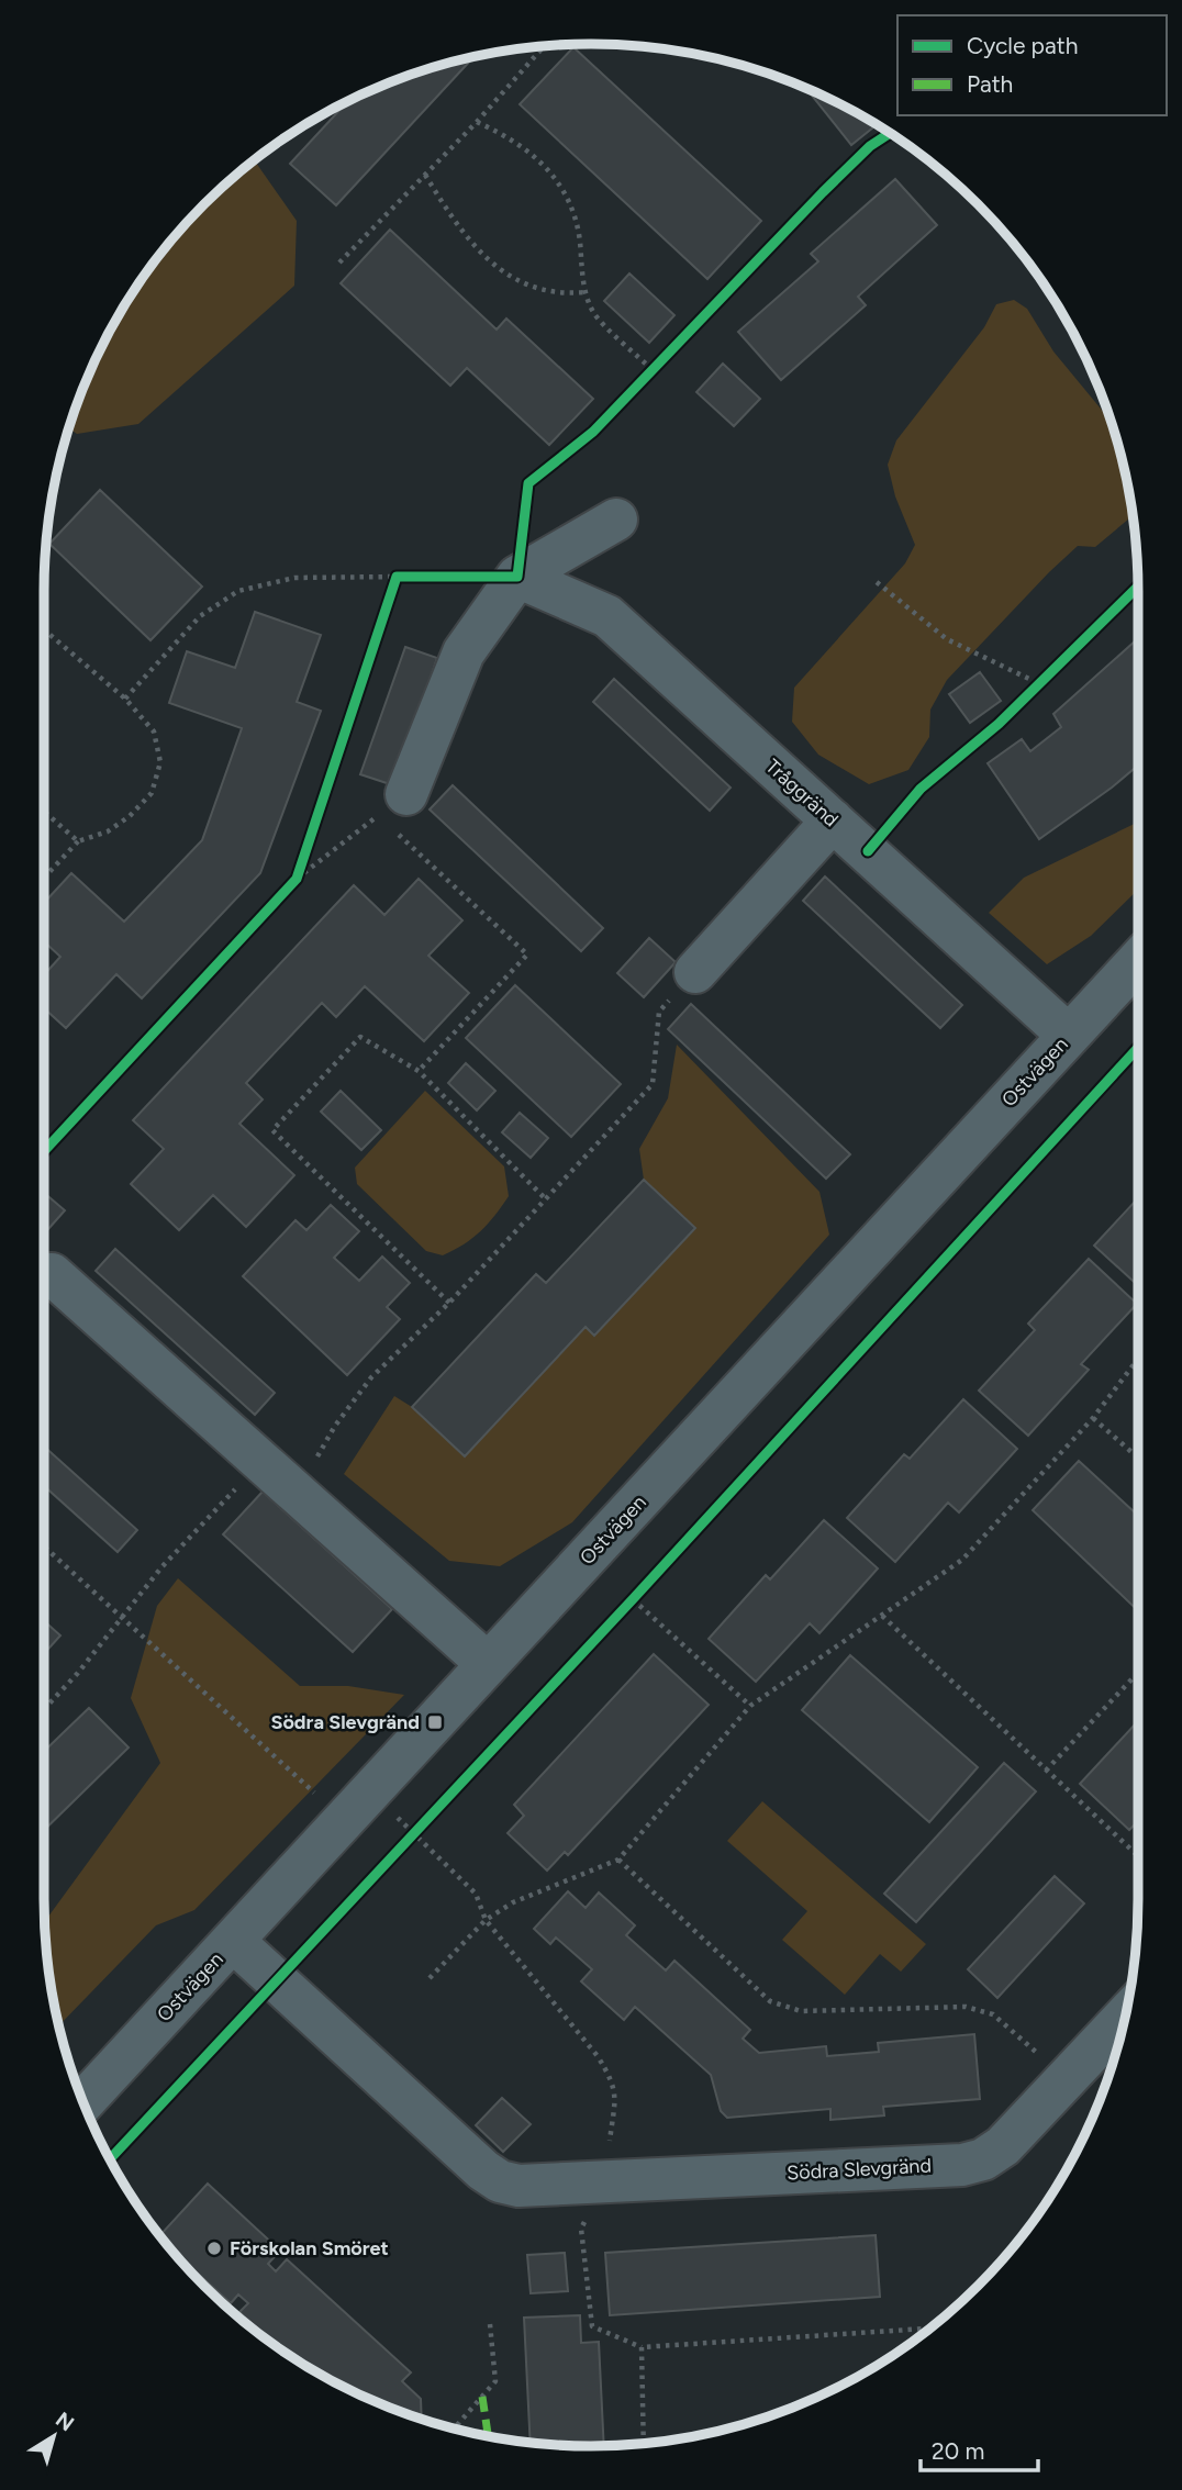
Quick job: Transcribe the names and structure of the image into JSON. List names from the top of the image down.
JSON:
{
  "streets": {
    "street": ["Tråggränd", "Ostvägen", "Södra Slevgränd"]
  },
  "crossings": [
    ["Tråggränd", "Ostvägen"],
    ["Ostvägen", "Södra Slevgränd"]
  ],
  "places": {
    "transit": ["Södra Slevgränd"],
    "other": ["Förskolan Smöret"]
  },
  "legend": ["Cycle path", "Path"],
  "scale_bar": "20 m",
  "north": "top right"
}
